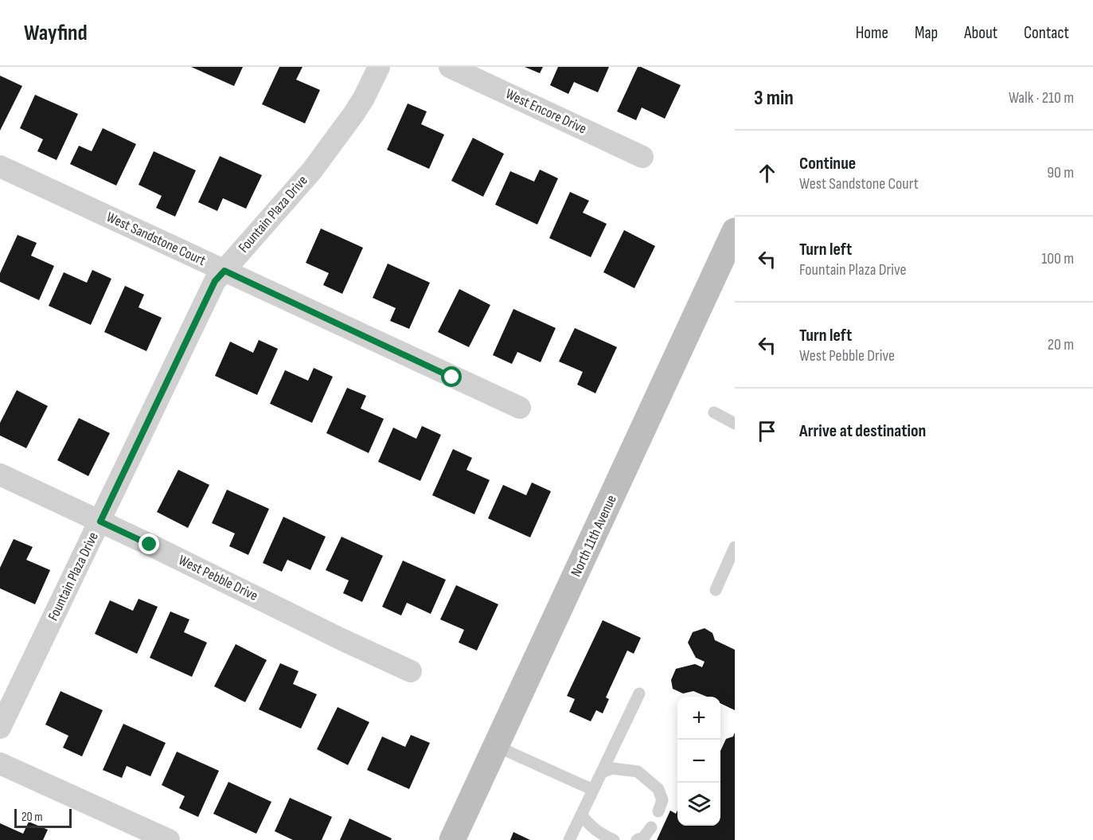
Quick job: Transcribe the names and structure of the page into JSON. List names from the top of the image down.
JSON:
{
  "streets": {
    "main road": ["North 11th Avenue"],
    "street": [
      "West Encore Drive",
      "Fountain Plaza Drive",
      "West Sandstone Court",
      "West Pebble Drive"
    ]
  },
  "crossings": [
    ["Fountain Plaza Drive", "West Sandstone Court"],
    ["Fountain Plaza Drive", "West Pebble Drive"]
  ],
  "scale_bar": "20 m",
  "page": {
    "header": "Wayfind",
    "nav": [
      "Home",
      "Map",
      "About",
      "Contact"
    ],
    "heading": ["3 min", "Walk · 210 m"],
    "list": [
      ["Continue", "West Sandstone Court", "90 m"],
      ["Turn left", "Fountain Plaza Drive", "100 m"],
      ["Turn left", "West Pebble Drive", "20 m"],
      "Arrive at destination"
    ],
    "map_buttons": ["+", "−"],
    "scale": "20 m"
  }
}
